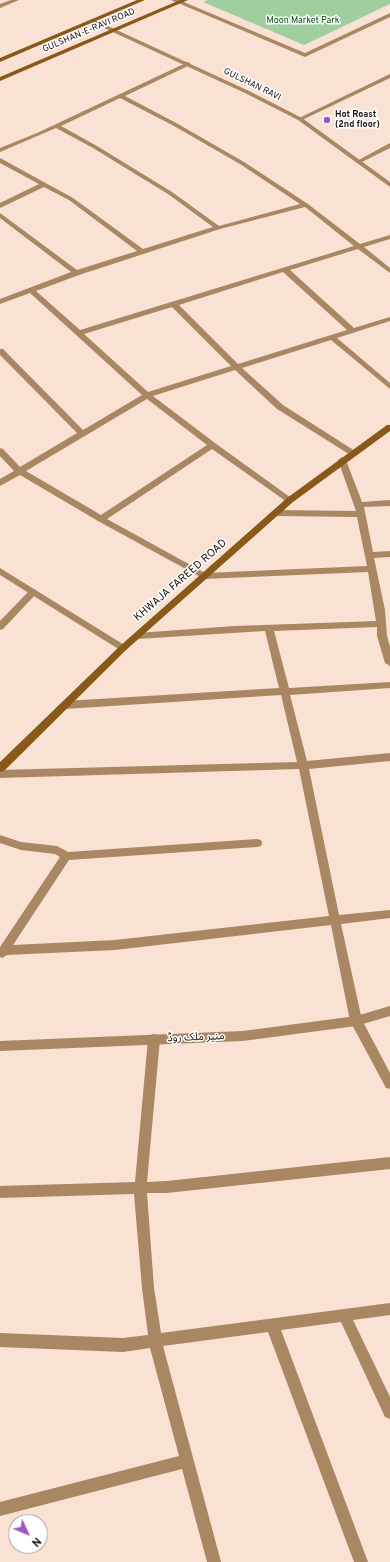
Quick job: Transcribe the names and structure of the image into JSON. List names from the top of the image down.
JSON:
{
  "streets": {
    "main road": ["GULSHAN-E-RAVI ROAD", "KHWAJA FAREED ROAD"],
    "street": ["GULSHAN RAVI", "منیر ملک روڈ"]
  },
  "crossings": [
    ["GULSHAN-E-RAVI ROAD", "GULSHAN RAVI"]
  ],
  "parks": ["Moon Market Park"],
  "places": ["Hot Roast (2nd floor)"],
  "north": "bottom right"
}
